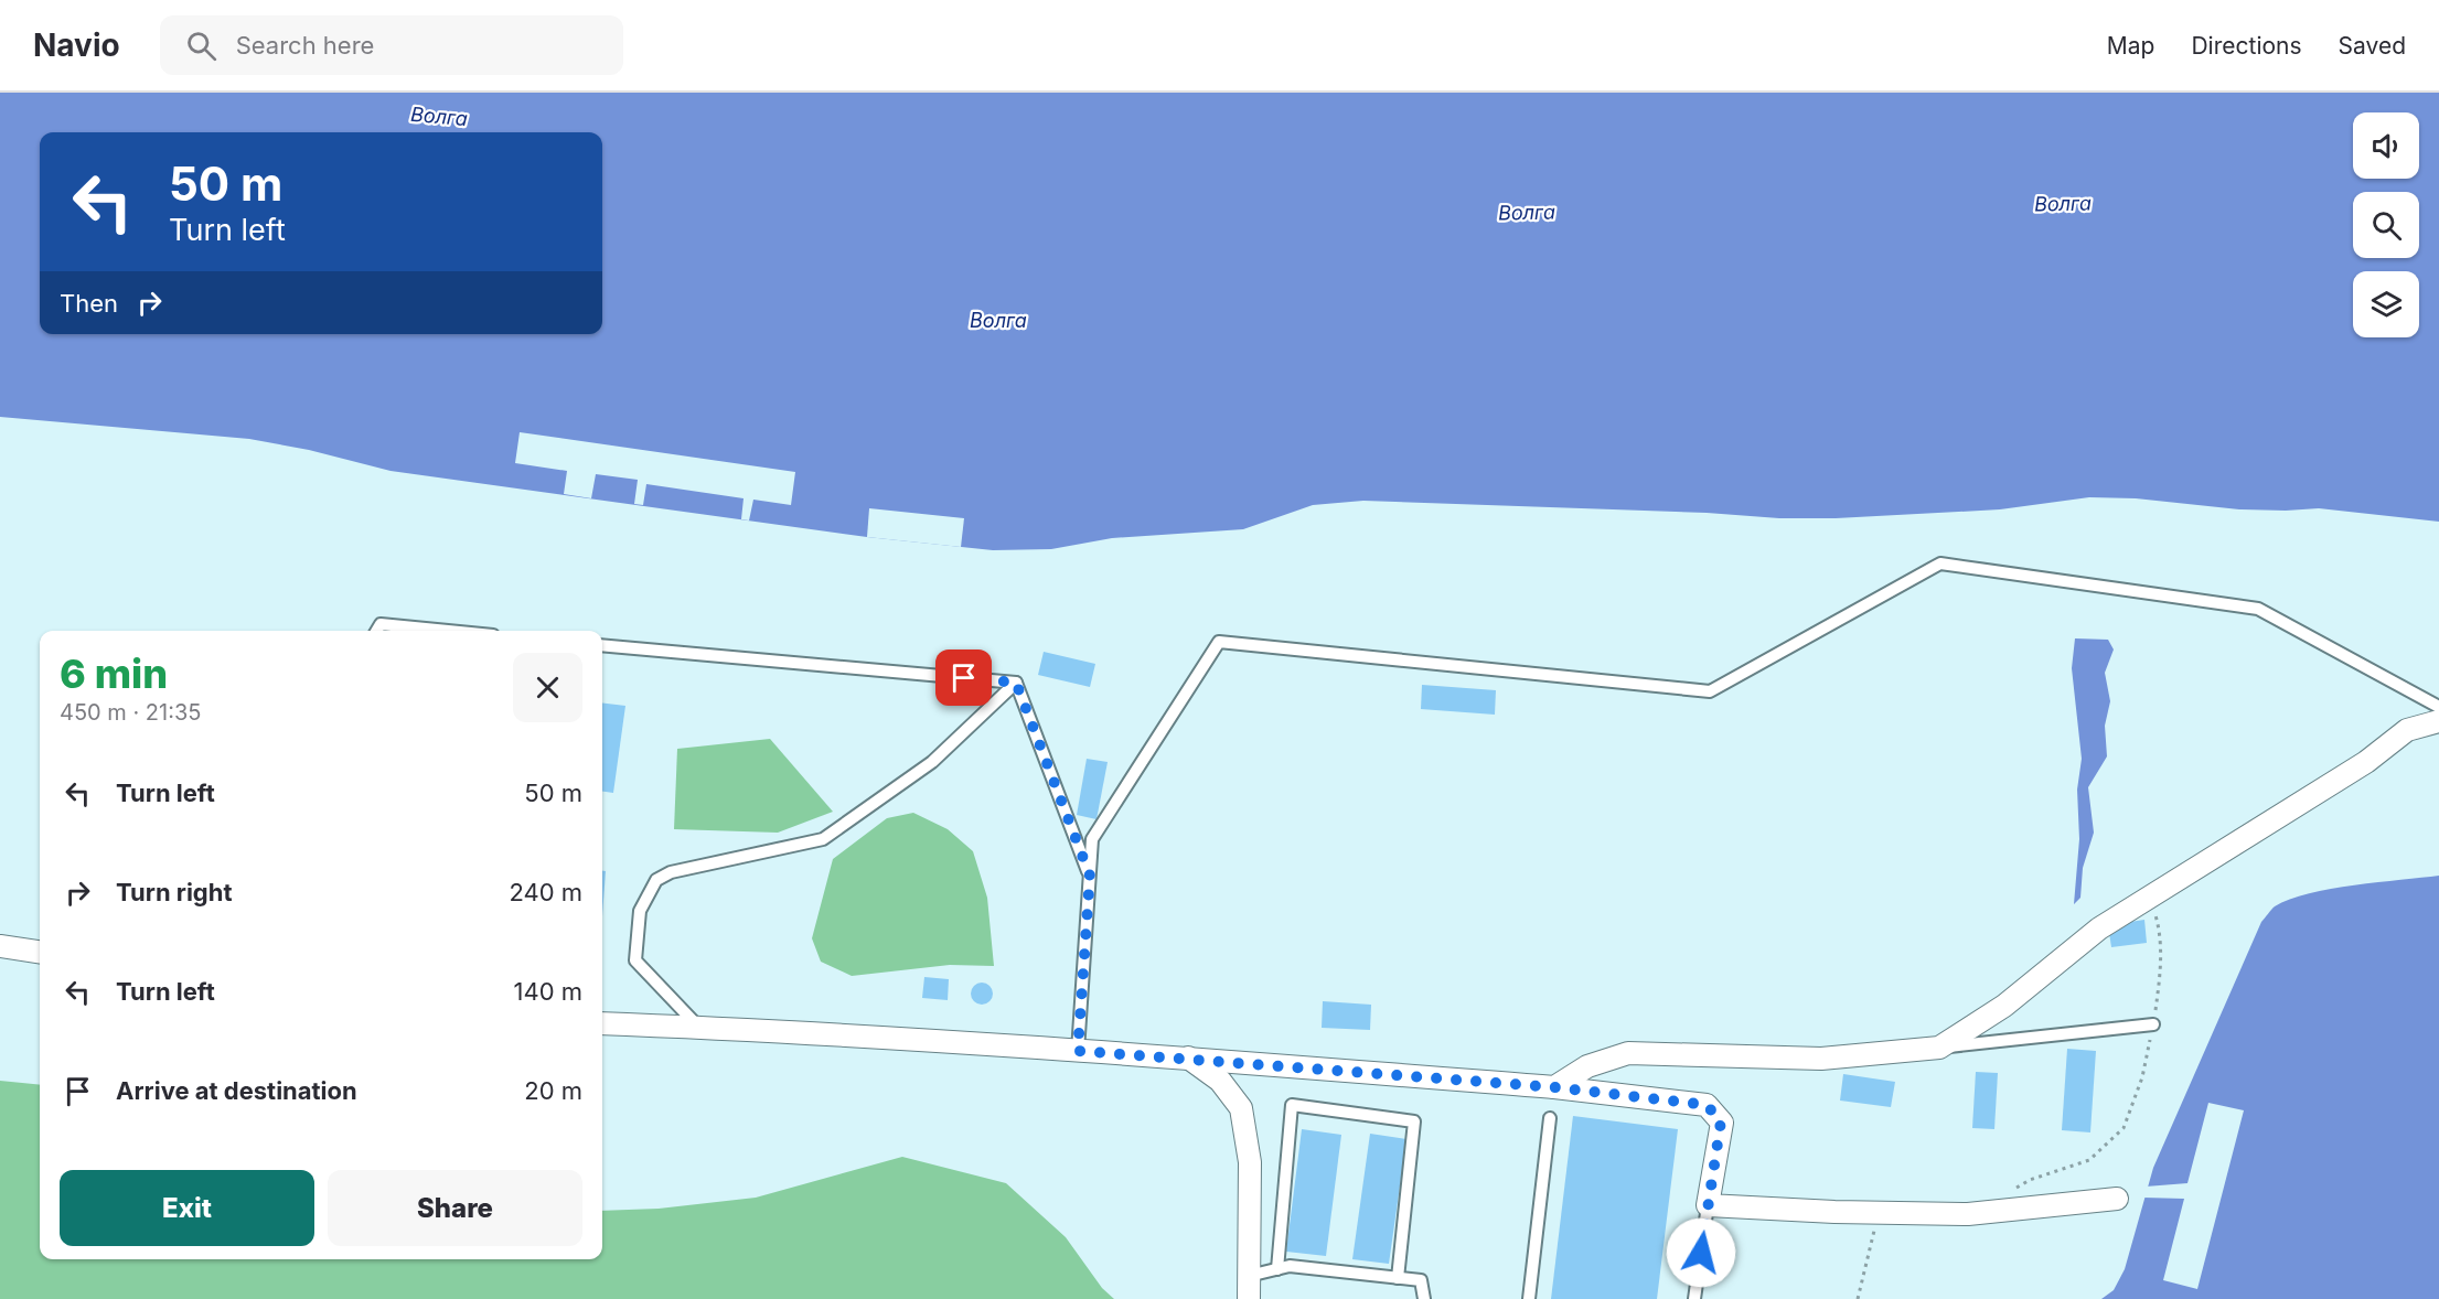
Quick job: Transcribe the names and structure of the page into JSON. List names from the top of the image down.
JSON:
{
  "water": ["Волга"],
  "page": {
    "header": "Navio",
    "search": "Search here",
    "nav": ["Map", "Directions", "Saved"],
    "turn": ["50 m", "Turn left"],
    "then": "Then",
    "heading": ["6 min", "450 m · 21:35"],
    "list": [
      {
        "name": "Turn left",
        "value": "50 m"
      },
      {
        "name": "Turn right",
        "value": "240 m"
      },
      {
        "name": "Turn left",
        "value": "140 m"
      },
      {
        "name": "Arrive at destination",
        "value": "20 m"
      }
    ],
    "buttons": ["Exit", "Share"]
  }
}
